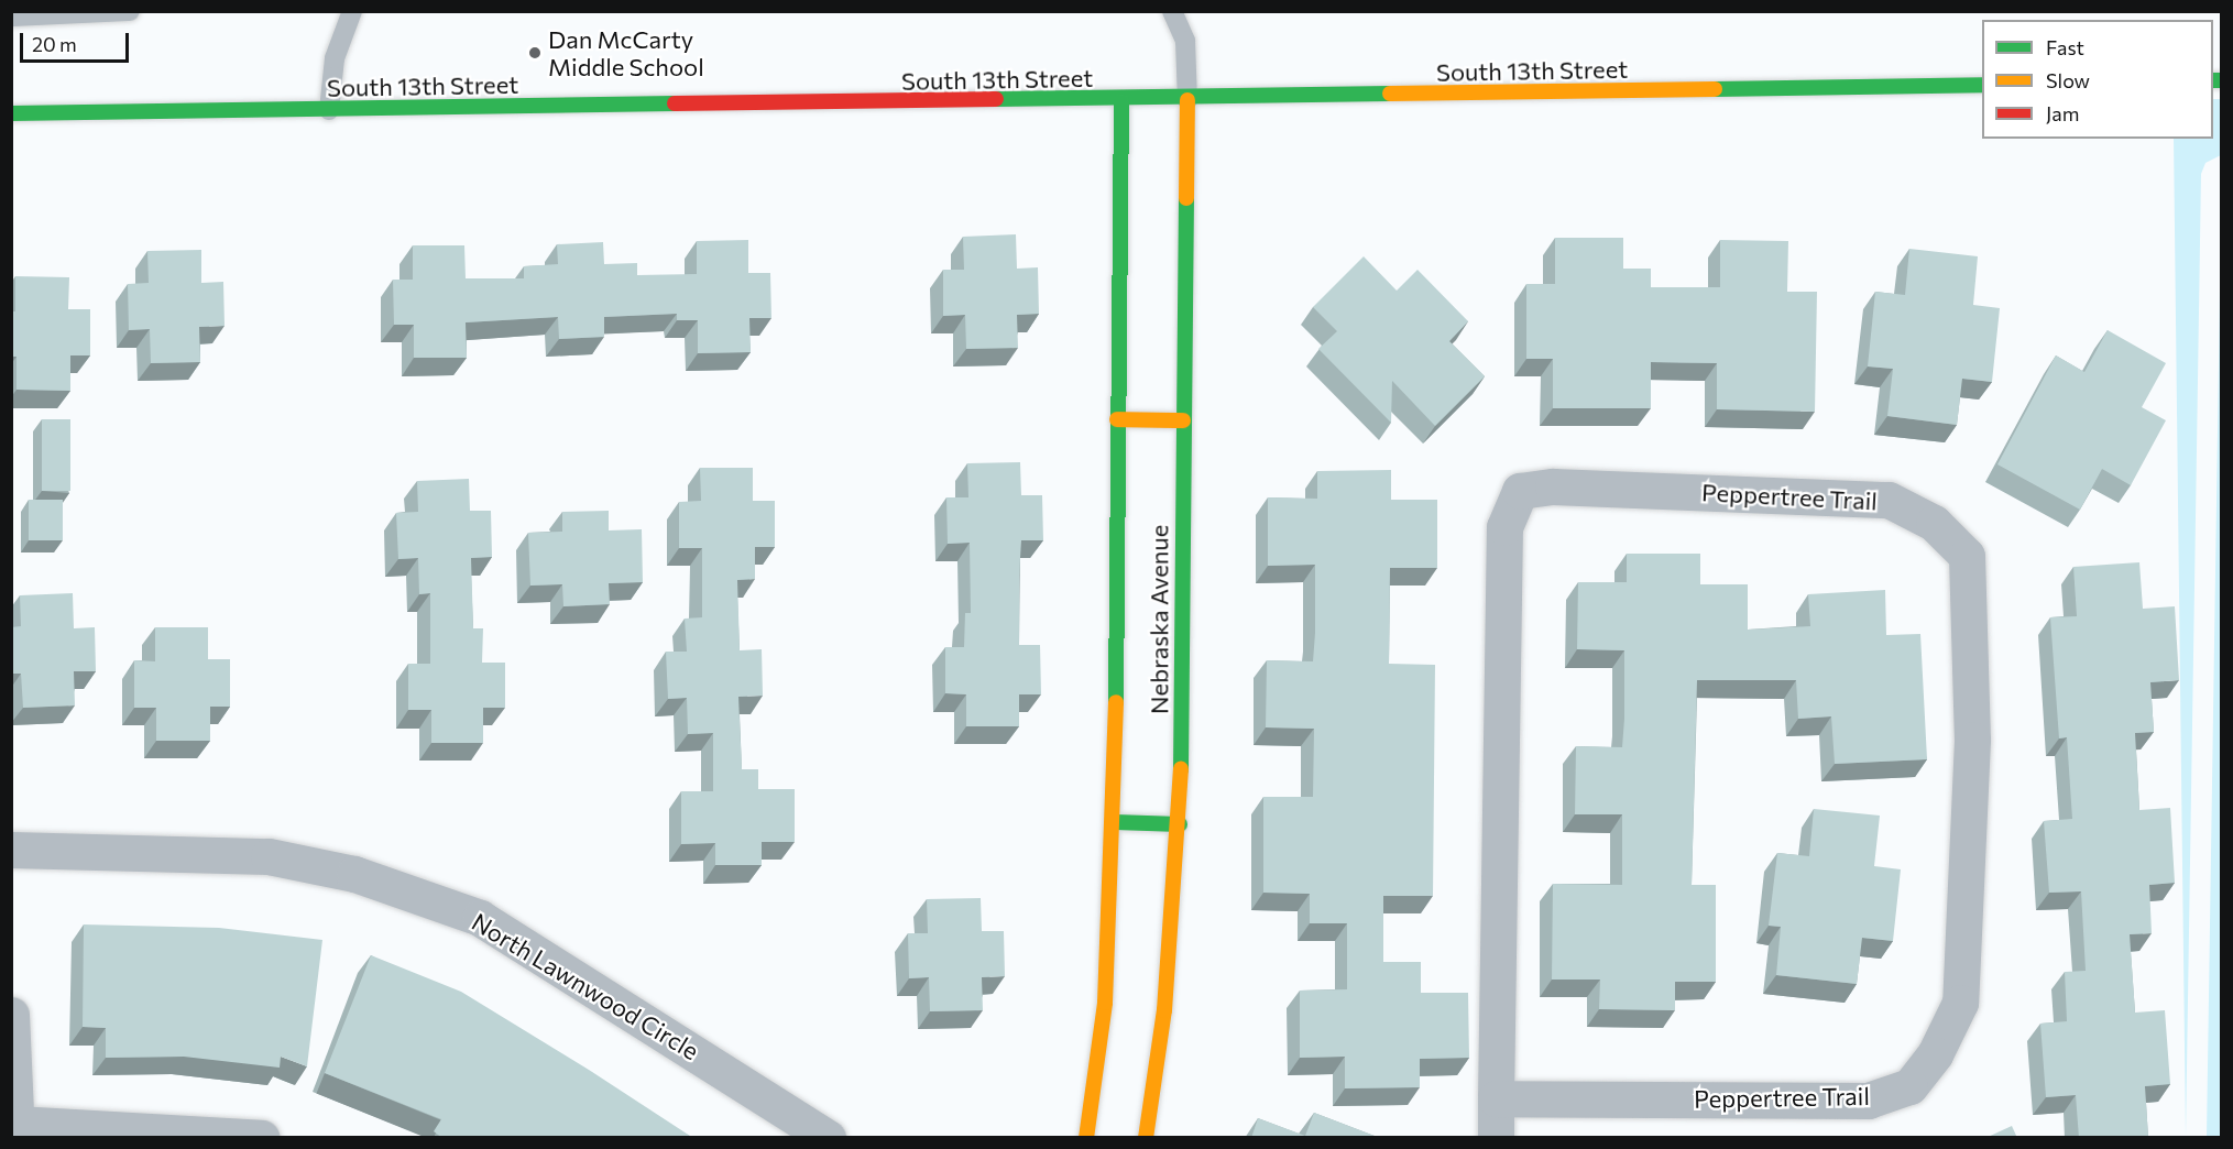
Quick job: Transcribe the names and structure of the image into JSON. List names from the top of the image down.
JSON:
{
  "streets": {
    "street": [
      "South 13th Street",
      "Peppertree Trail",
      "Nebraska Avenue",
      "North Lawnwood Circle"
    ]
  },
  "crossings": [
    ["South 13th Street", "Nebraska Avenue"]
  ],
  "places": ["Dan McCarty Middle School"],
  "legend": ["Fast", "Slow", "Jam"],
  "scale_bar": "20 m"
}
